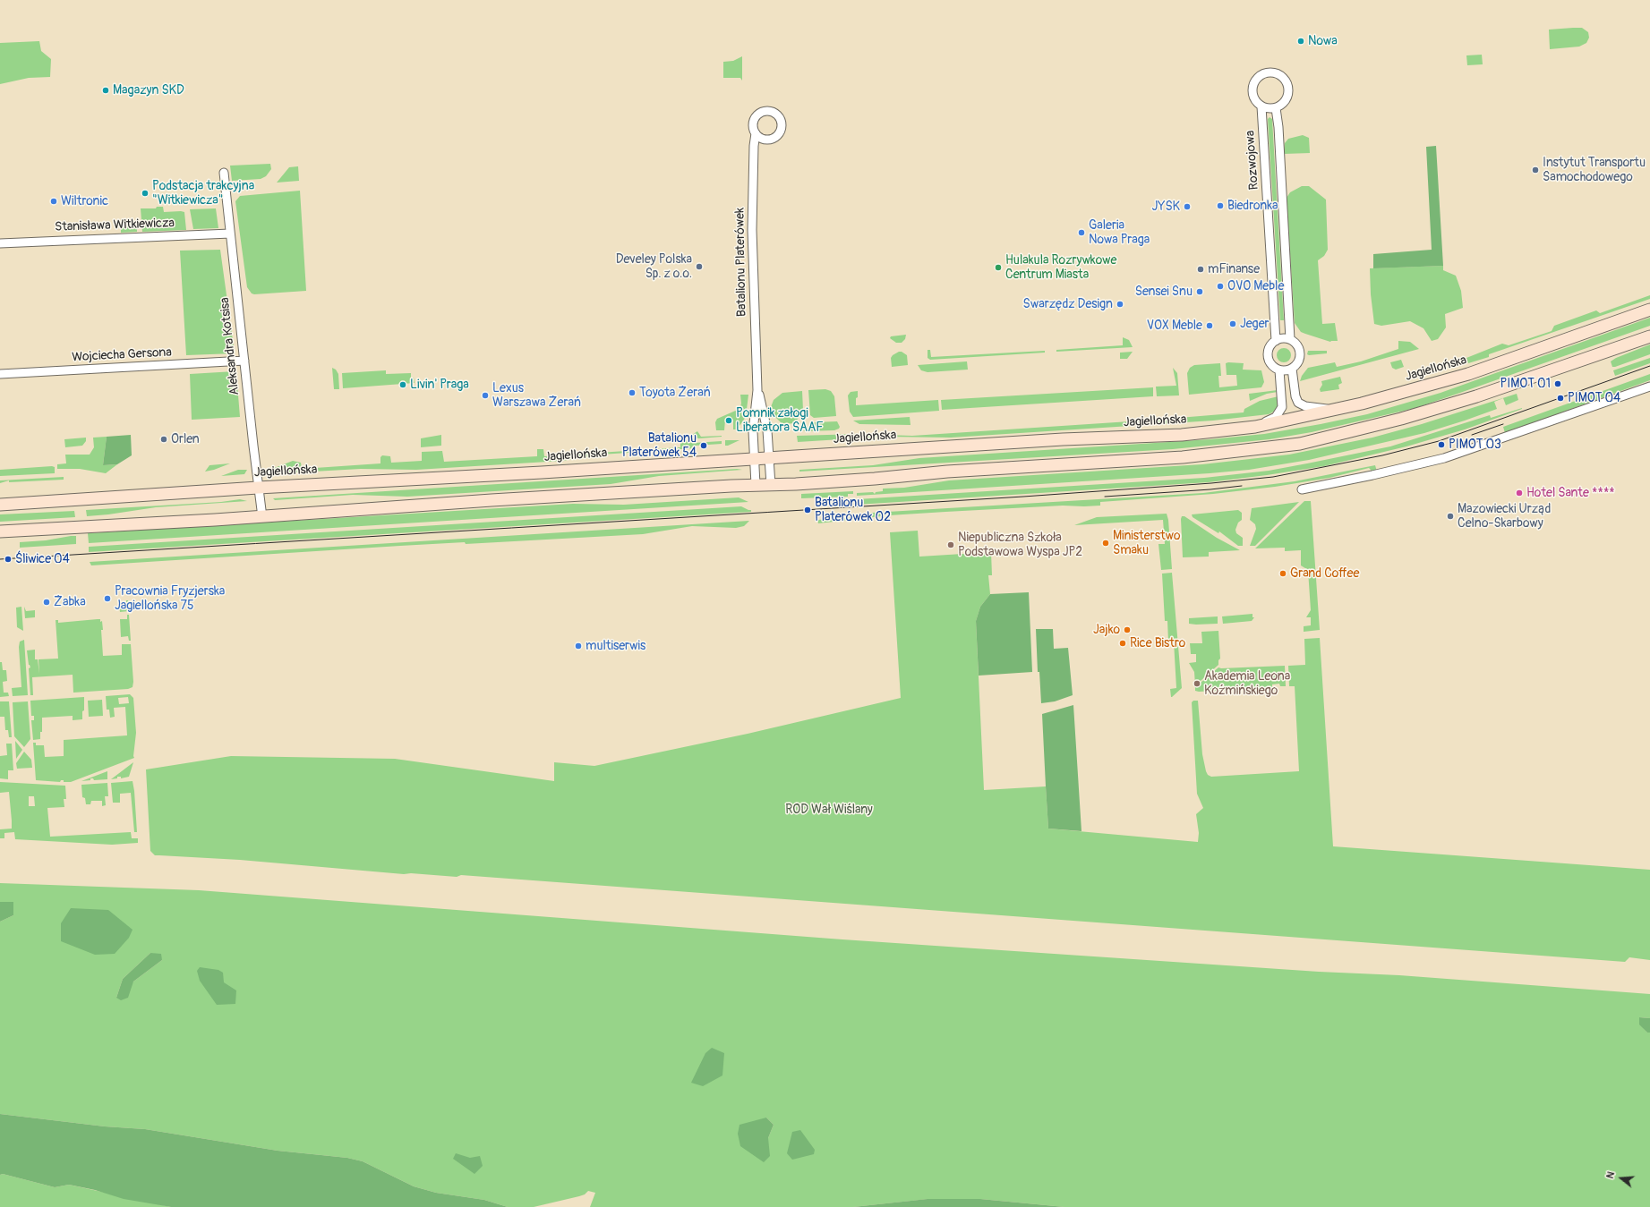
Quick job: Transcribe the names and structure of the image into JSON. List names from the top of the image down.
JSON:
{
  "streets": {
    "main road": ["Jagiellońska"],
    "street": [
      "Rozwojowa",
      "Stanisława Witkiewicza",
      "Batalionu Platerówek",
      "Aleksandra Kotsisa",
      "Wojciecha Gersona"
    ]
  },
  "crossings": [
    ["Stanisława Witkiewicza", "Aleksandra Kotsisa"],
    ["Batalionu Platerówek", "Jagiellońska"],
    ["Aleksandra Kotsisa", "Wojciecha Gersona"],
    ["Aleksandra Kotsisa", "Jagiellońska"]
  ],
  "parks": ["ROD Wał Wiślany"],
  "places": [
    "Nowa",
    "Magazyn SKD",
    "Instytut Transportu Samochodowego",
    "Podstacja trakcyjna \"Witkiewicza\"",
    "Wiltronic",
    "Biedronka",
    "JYSK",
    "Galeria Nowa Praga",
    "Develey Polska Sp. z o.o.",
    "Hulakula Rozrywkowe Centrum Miasta",
    "mFinanse",
    "OVO Meble",
    "Sensei Snu",
    "Swarzędz Design",
    "Jeger",
    "VOX Meble",
    "PIMOT 01",
    "Livin' Praga",
    "Toyota Żerań",
    "Lexus Warszawa Żerań",
    "PIMOT 04",
    "Pomnik załogi Liberatora SAAF",
    "Orlen",
    "PIMOT 03",
    "Batalionu Platerówek 54",
    "Hotel Sante ****",
    "Batalionu Platerówek 02",
    "Mazowiecki Urząd Celno-Skarbowy",
    "Ministerstwo Smaku",
    "Niepubliczna Szkoła Podstawowa Wyspa JP2",
    "Śliwice 04",
    "Grand Coffee",
    "Pracownia Fryzjerska Jagiellońska 75",
    "Żabka",
    "Jajko",
    "Rice Bistro",
    "multiserwis",
    "Akademia Leona Koźmińskiego"
  ],
  "north": "left"
}
